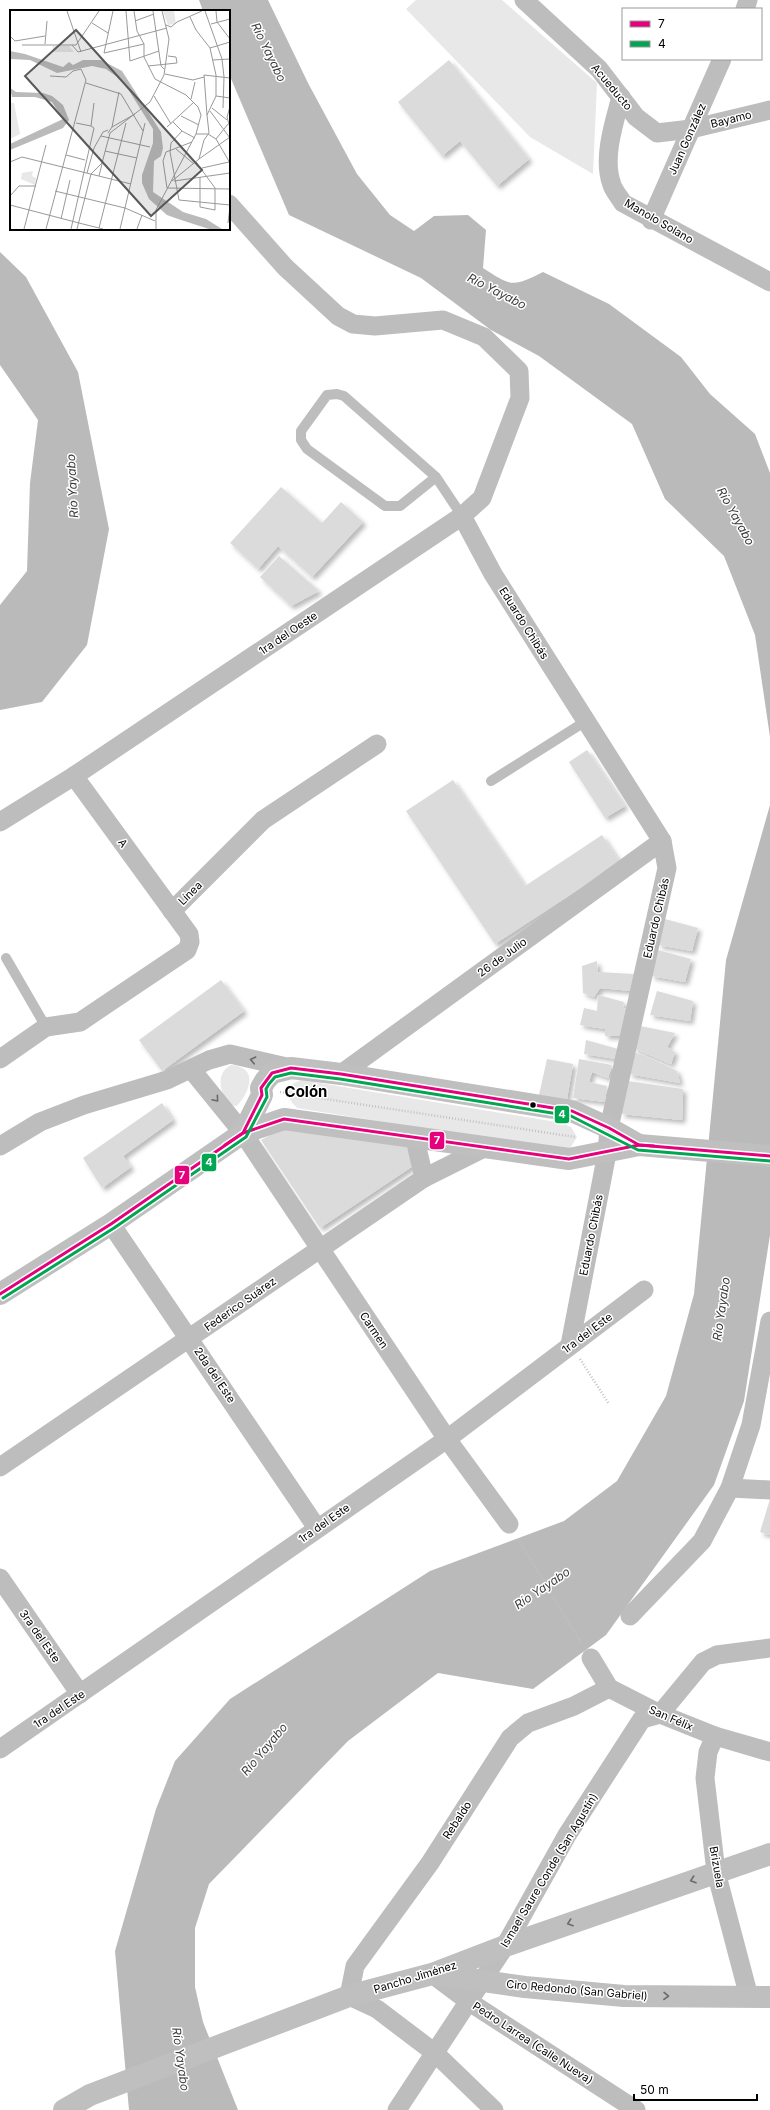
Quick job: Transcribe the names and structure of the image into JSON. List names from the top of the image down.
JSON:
{
  "streets": {
    "main road": ["Pancho Jiménez", "Ciro Redondo (San Gabriel)"],
    "street": [
      "Acueducto",
      "Bayamo",
      "Juan González",
      "Manolo Solano",
      "Eduardo Chibás",
      "1ra del Oeste",
      "A",
      "Línea",
      "26 de Julio",
      "Federico Suárez",
      "Carmen",
      "1ra del Este",
      "2da del Este",
      "3ra del Este",
      "San Félix",
      "Rebaldo",
      "Brizuela",
      "Ismael Saure Conde (San Agustín)",
      "Pedro Larrea (Calle Nueva)"
    ]
  },
  "crossings": [
    ["Acueducto", "Bayamo"],
    ["Acueducto", "Juan González"],
    ["Acueducto", "Manolo Solano"],
    ["Bayamo", "Juan González"],
    ["Juan González", "Manolo Solano"],
    ["Eduardo Chibás", "1ra del Oeste"],
    ["Eduardo Chibás", "26 de Julio"],
    ["Eduardo Chibás", "1ra del Este"],
    ["1ra del Oeste", "A"],
    ["A", "Línea"],
    ["Federico Suárez", "Carmen"],
    ["Federico Suárez", "2da del Este"],
    ["Carmen", "1ra del Este"],
    ["1ra del Este", "2da del Este"],
    ["1ra del Este", "3ra del Este"],
    ["San Félix", "Rebaldo"],
    ["San Félix", "Brizuela"],
    ["San Félix", "Ismael Saure Conde (San Agustín)"],
    ["Rebaldo", "Pancho Jiménez"],
    ["Brizuela", "Pancho Jiménez"],
    ["Brizuela", "Ciro Redondo (San Gabriel)"],
    ["Ismael Saure Conde (San Agustín)", "Pancho Jiménez"],
    ["Ismael Saure Conde (San Agustín)", "Ciro Redondo (San Gabriel)"],
    ["Ismael Saure Conde (San Agustín)", "Pedro Larrea (Calle Nueva)"],
    ["Pancho Jiménez", "Ciro Redondo (San Gabriel)"],
    ["Pancho Jiménez", "Pedro Larrea (Calle Nueva)"],
    ["Ciro Redondo (San Gabriel)", "Pedro Larrea (Calle Nueva)"]
  ],
  "one_way": ["Ciro Redondo (San Gabriel)"],
  "districts": ["Colón"],
  "water": ["Río Yayabo"],
  "lines": ["transit line 7", "transit line 4"],
  "legend": ["7", "4"],
  "scale_bar": "50 m"
}
